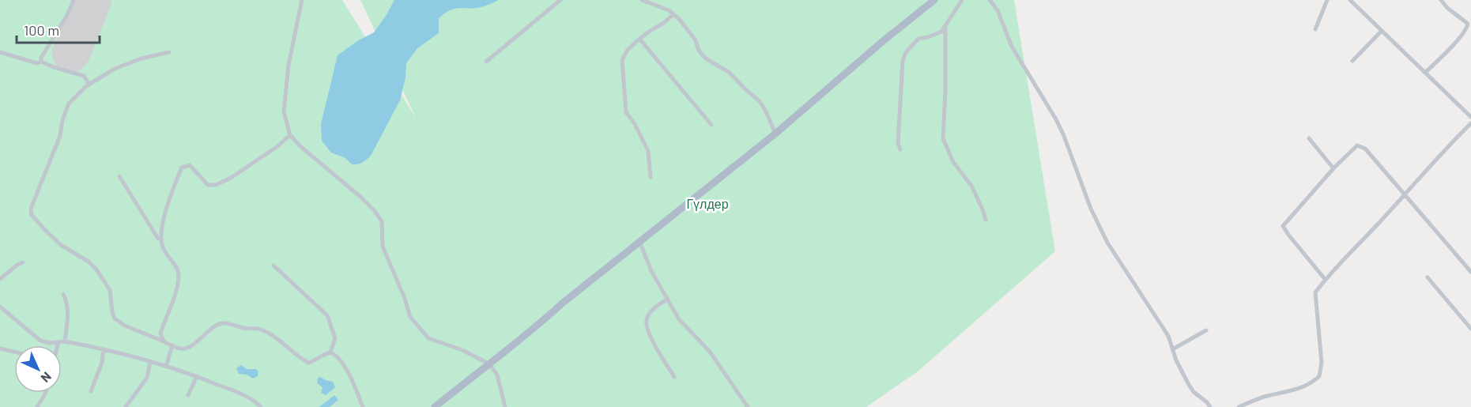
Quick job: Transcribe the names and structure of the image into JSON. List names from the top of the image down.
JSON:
{
  "parks": ["Гүлдер"],
  "scale_bar": "100 m",
  "north": "bottom right"
}
